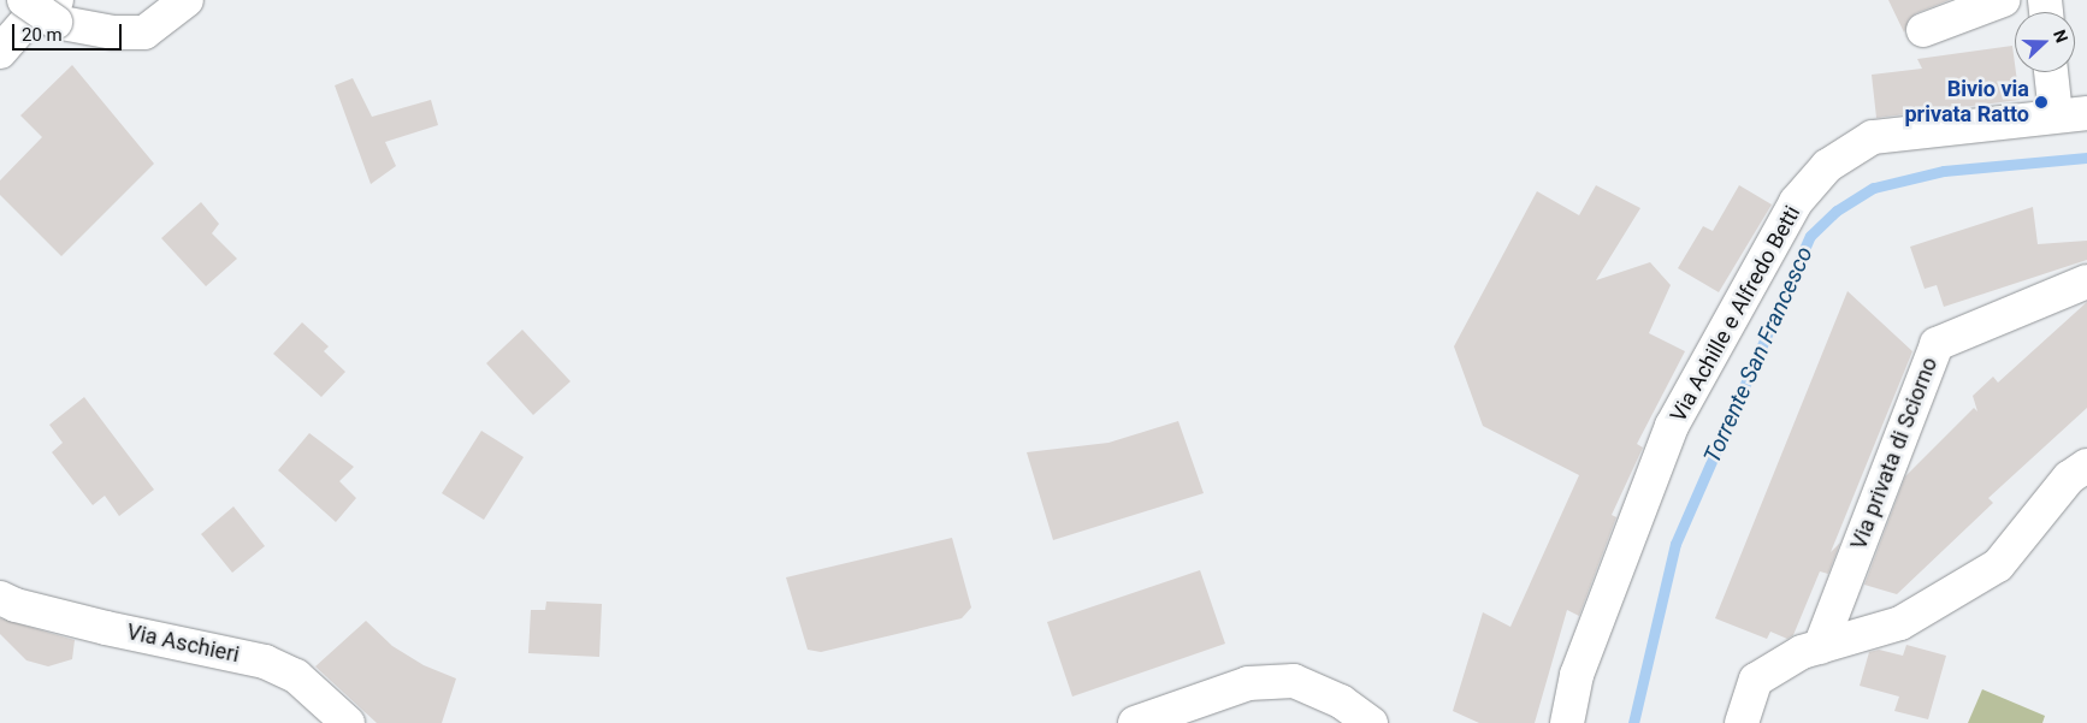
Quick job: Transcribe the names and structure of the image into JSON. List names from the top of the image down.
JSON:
{
  "streets": {
    "street": ["Via Achille e Alfredo Betti", "Via privata di Sciorno", "Via Aschieri"]
  },
  "water": ["Torrente San Francesco"],
  "places": ["Bivio via privata Ratto"],
  "scale_bar": "20 m",
  "north": "right"
}
